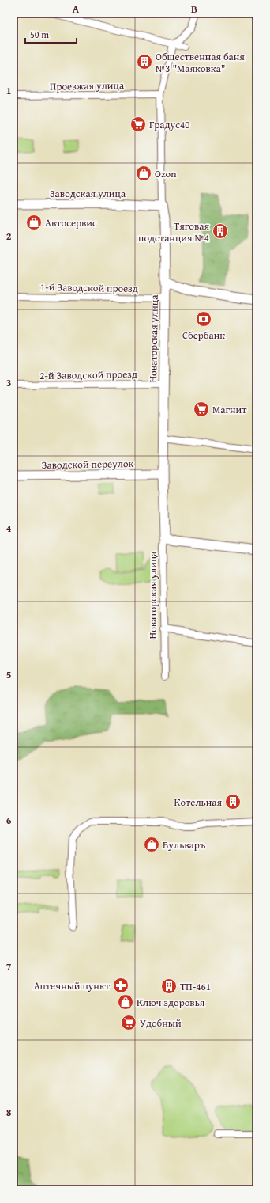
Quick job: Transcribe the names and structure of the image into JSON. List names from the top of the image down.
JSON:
{
  "streets": {
    "street": [
      "Проезжая улица",
      "Заводская улица",
      "1-й Заводской проезд",
      "Новаторская улица",
      "2-й Заводской проезд",
      "Заводской переулок"
    ]
  },
  "crossings": [
    ["Проезжая улица", "Новаторская улица"],
    ["Заводская улица", "Новаторская улица"],
    ["1-й Заводской проезд", "Новаторская улица"],
    ["Новаторская улица", "2-й Заводской проезд"],
    ["Новаторская улица", "Заводской переулок"]
  ],
  "places": {
    "building": [
      "Общественная баня №3 \"Маяковка\"",
      "Тяговая подстанция №4",
      "Котельная",
      "ТП-461"
    ],
    "supermarket": ["Градус40", "Магнит", "Удобный"],
    "shop": [
      "Ozon",
      "Автосервис",
      "Бульваръ",
      "Ключ здоровья"
    ],
    "bank": ["Сбербанк"],
    "pharmacy": ["Аптечный пункт"]
  },
  "scale_bar": "50 m",
  "grid": {
    "columns": ["A", "B"],
    "rows": [
      "1",
      "2",
      "3",
      "4",
      "5",
      "6",
      "7",
      "8"
    ]
  }
}
